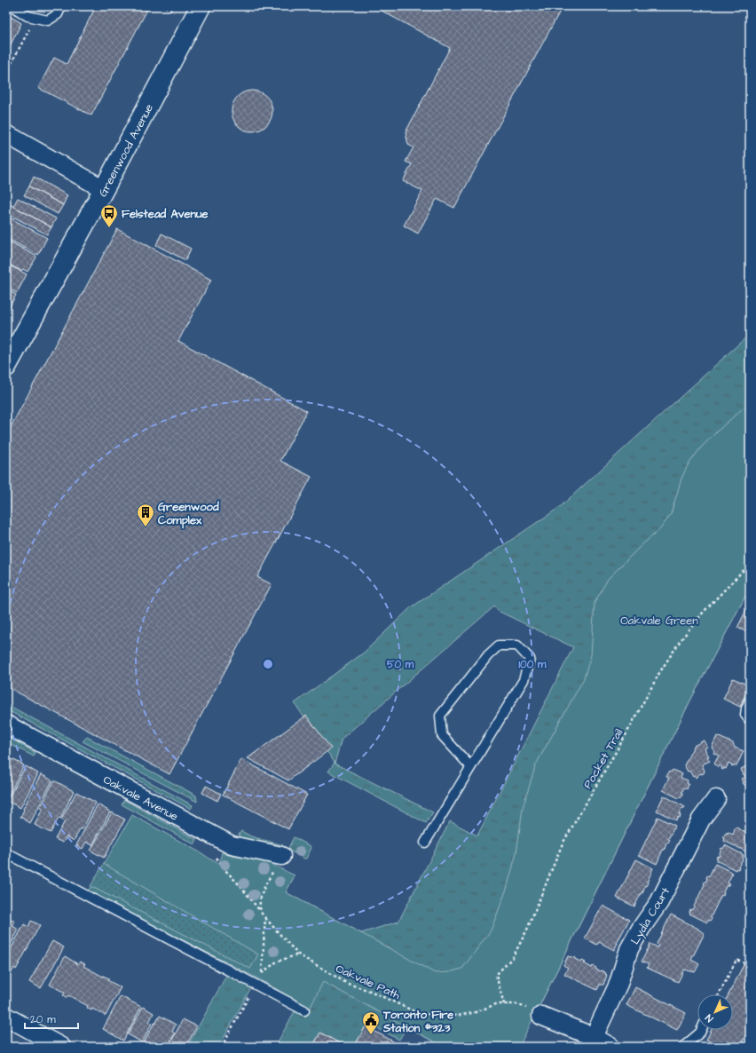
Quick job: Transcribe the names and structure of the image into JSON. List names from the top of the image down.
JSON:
{
  "streets": {
    "street": ["Greenwood Avenue", "Oakvale Avenue", "Lydia Court"],
    "path": ["Pocket Trail", "Oakvale Path"]
  },
  "crossings": [
    ["Pocket Trail", "Oakvale Path"]
  ],
  "parks": ["Oakvale Green"],
  "places": {
    "bus stop": ["Felstead Avenue"],
    "building": ["Greenwood Complex"],
    "public building": ["Toronto Fire Station #323"]
  },
  "scale_bar": "20 m",
  "north": "bottom left",
  "rings": ["50 m", "100 m"]
}
